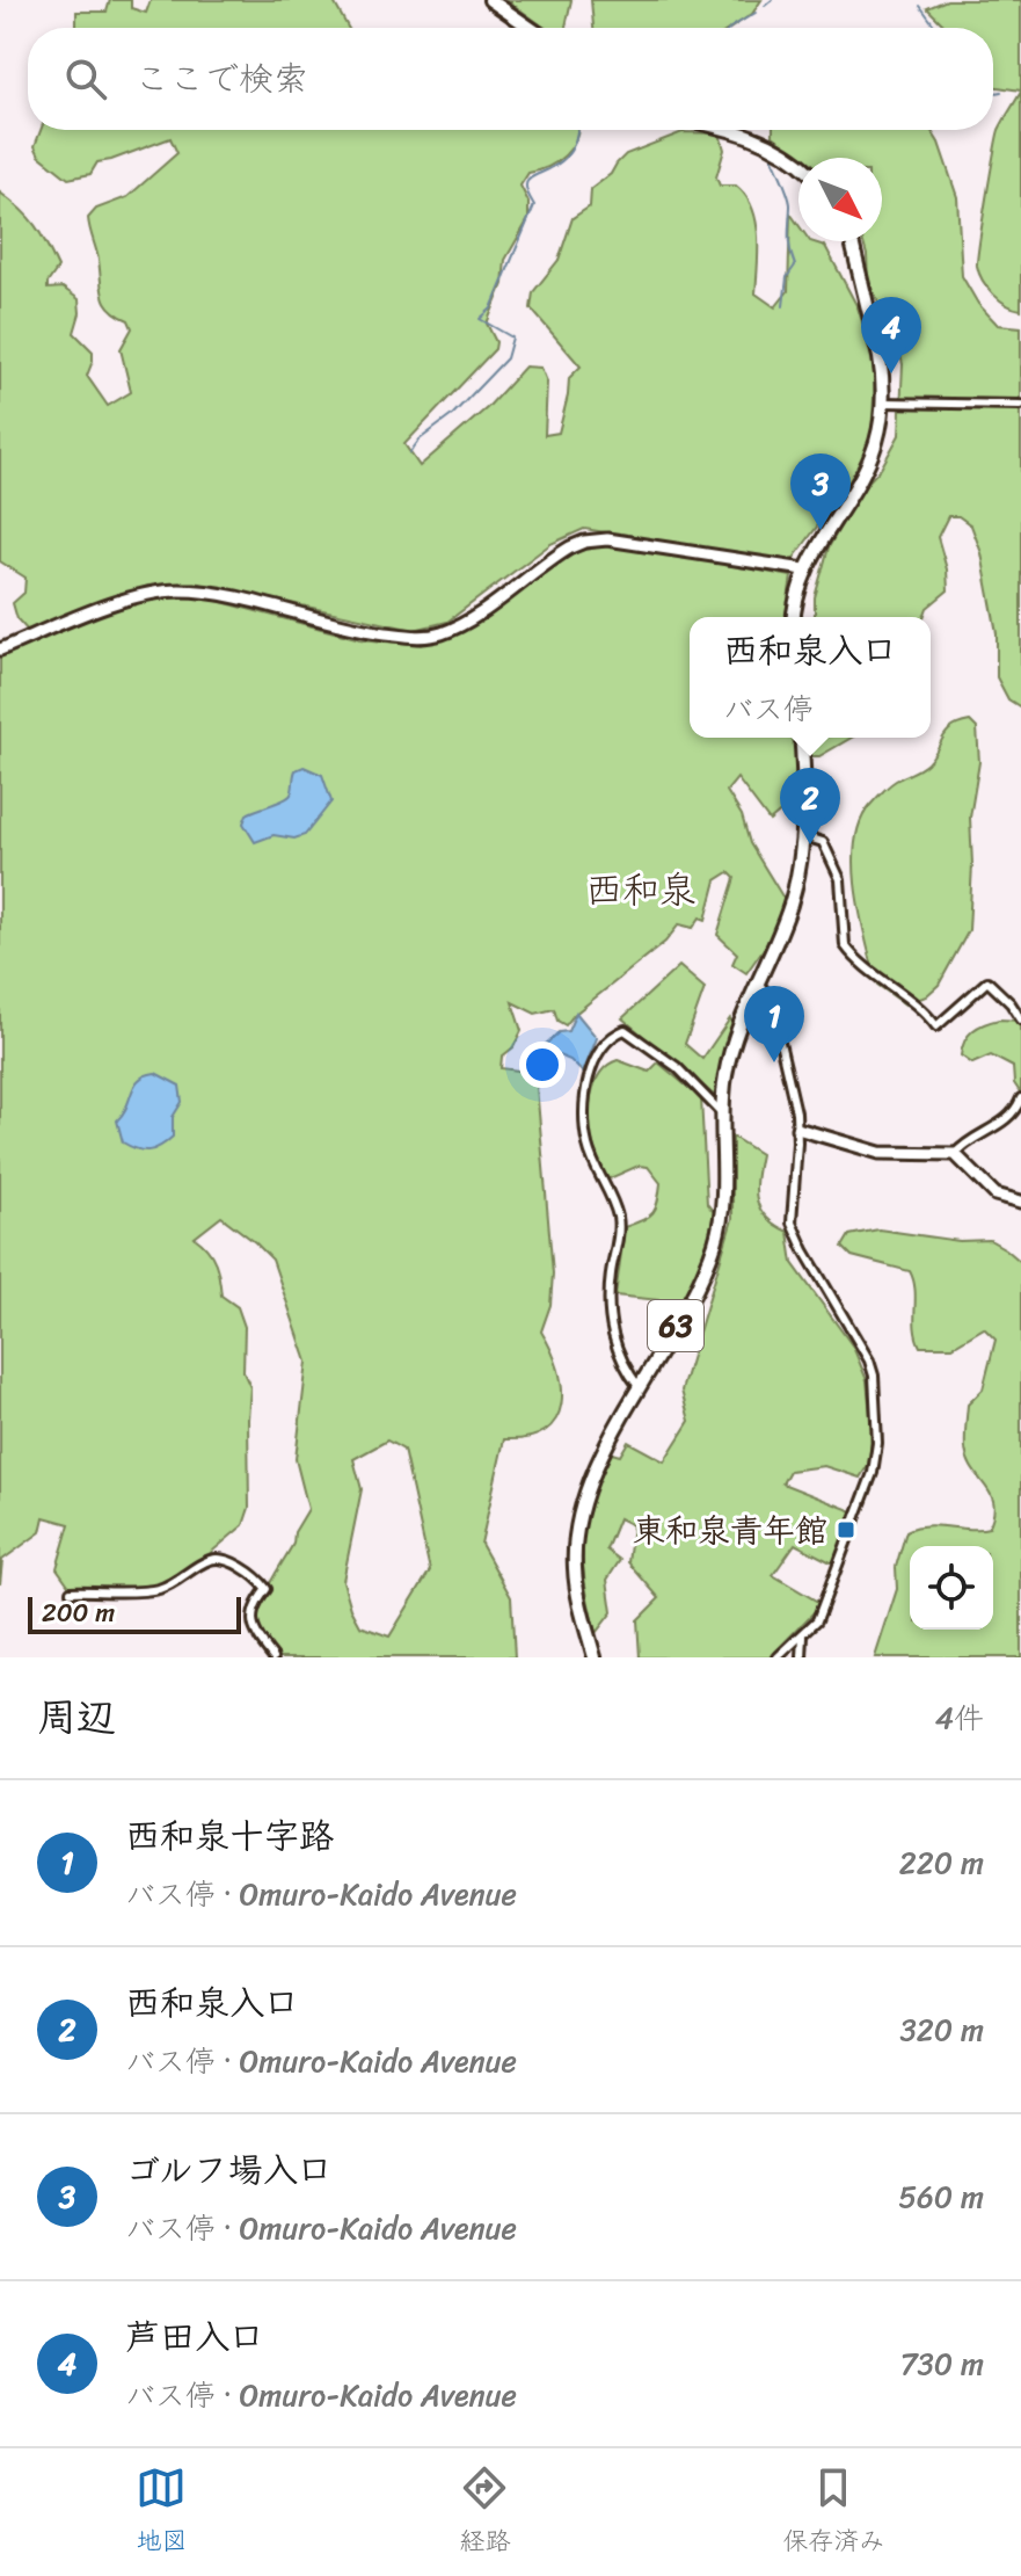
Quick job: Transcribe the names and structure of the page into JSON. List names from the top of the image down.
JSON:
{
  "streets": {
    "main road": ["63"]
  },
  "districts": ["西和泉"],
  "places": {
    "transit": ["東和泉青年館"]
  },
  "scale_bar": "200 m",
  "north": "bottom right",
  "page": {
    "search": "ここで検索",
    "pins": [
      "4",
      "3",
      "2",
      "1"
    ],
    "popup": ["西和泉入口", "バス停"],
    "scale": "200 m",
    "heading": ["周辺", "4件"],
    "list": [
      {
        "mark": "1",
        "name": "西和泉十字路",
        "note": "バス停 · Omuro-Kaido Avenue",
        "value": "220 m"
      },
      {
        "mark": "2",
        "name": "西和泉入口",
        "note": "バス停 · Omuro-Kaido Avenue",
        "value": "320 m"
      },
      {
        "mark": "3",
        "name": "ゴルフ場入口",
        "note": "バス停 · Omuro-Kaido Avenue",
        "value": "560 m"
      },
      {
        "mark": "4",
        "name": "芦田入口",
        "note": "バス停 · Omuro-Kaido Avenue",
        "value": "730 m"
      }
    ],
    "nav": ["地図", "経路", "保存済み"]
  }
}
